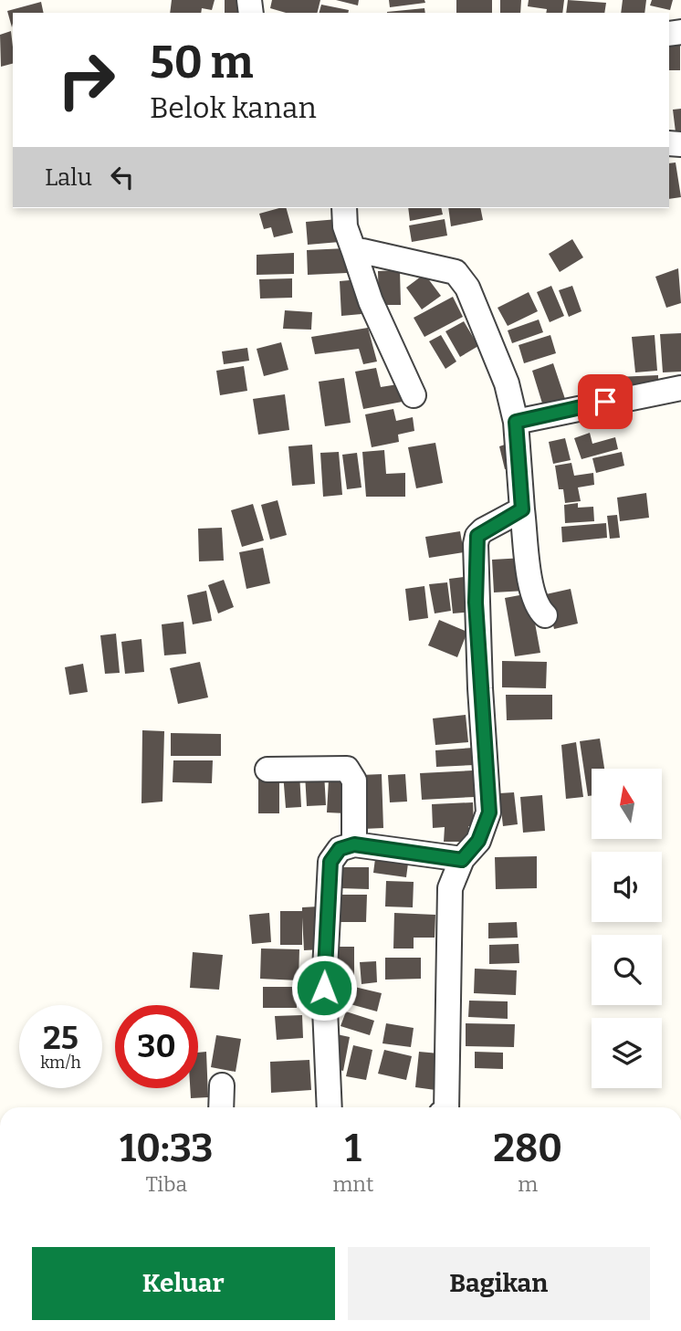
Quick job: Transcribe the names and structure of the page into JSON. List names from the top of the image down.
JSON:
{
  "north": "top",
  "page": {
    "turn": ["50 m", "Belok kanan"],
    "then": "Lalu",
    "speed": "25 km/h",
    "limit": "30",
    "eta": [
      "10:33",
      "Tiba",
      "1",
      "mnt",
      "280",
      "m"
    ],
    "buttons": ["Keluar", "Bagikan"]
  }
}
